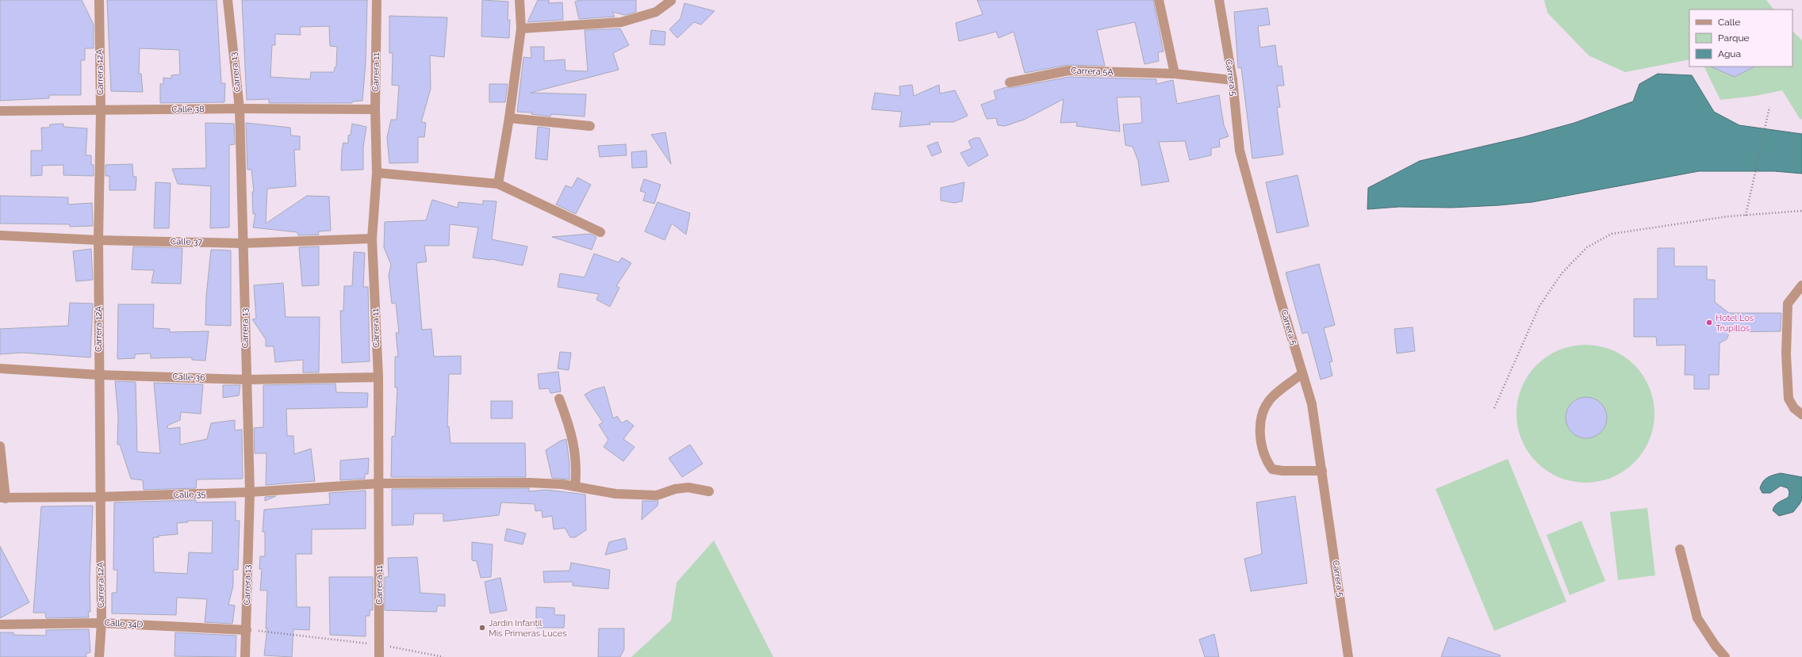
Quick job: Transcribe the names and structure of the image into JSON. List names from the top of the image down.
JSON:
{
  "streets": {
    "street": [
      "Carrera 5A",
      "Carrera 12A",
      "Carrera 13",
      "Carrera 11",
      "Carrera 5",
      "Calle 38",
      "Calle 37",
      "Calle 36",
      "Calle 35",
      "Calle 34D"
    ]
  },
  "crossings": [
    ["Carrera 5A", "Carrera 5"],
    ["Carrera 12A", "Calle 38"],
    ["Carrera 12A", "Calle 37"],
    ["Carrera 12A", "Calle 36"],
    ["Carrera 12A", "Calle 35"],
    ["Carrera 12A", "Calle 34D"],
    ["Carrera 13", "Calle 38"],
    ["Carrera 13", "Calle 37"],
    ["Carrera 13", "Calle 36"],
    ["Carrera 13", "Calle 35"],
    ["Carrera 13", "Calle 34D"],
    ["Carrera 11", "Calle 38"],
    ["Carrera 11", "Calle 37"],
    ["Carrera 11", "Calle 36"],
    ["Carrera 11", "Calle 35"]
  ],
  "places": ["Hotel Los Trupillos", "Jardín Infantil Mis Primeras Luces"],
  "legend": ["Calle", "Parque", "Agua"]
}
